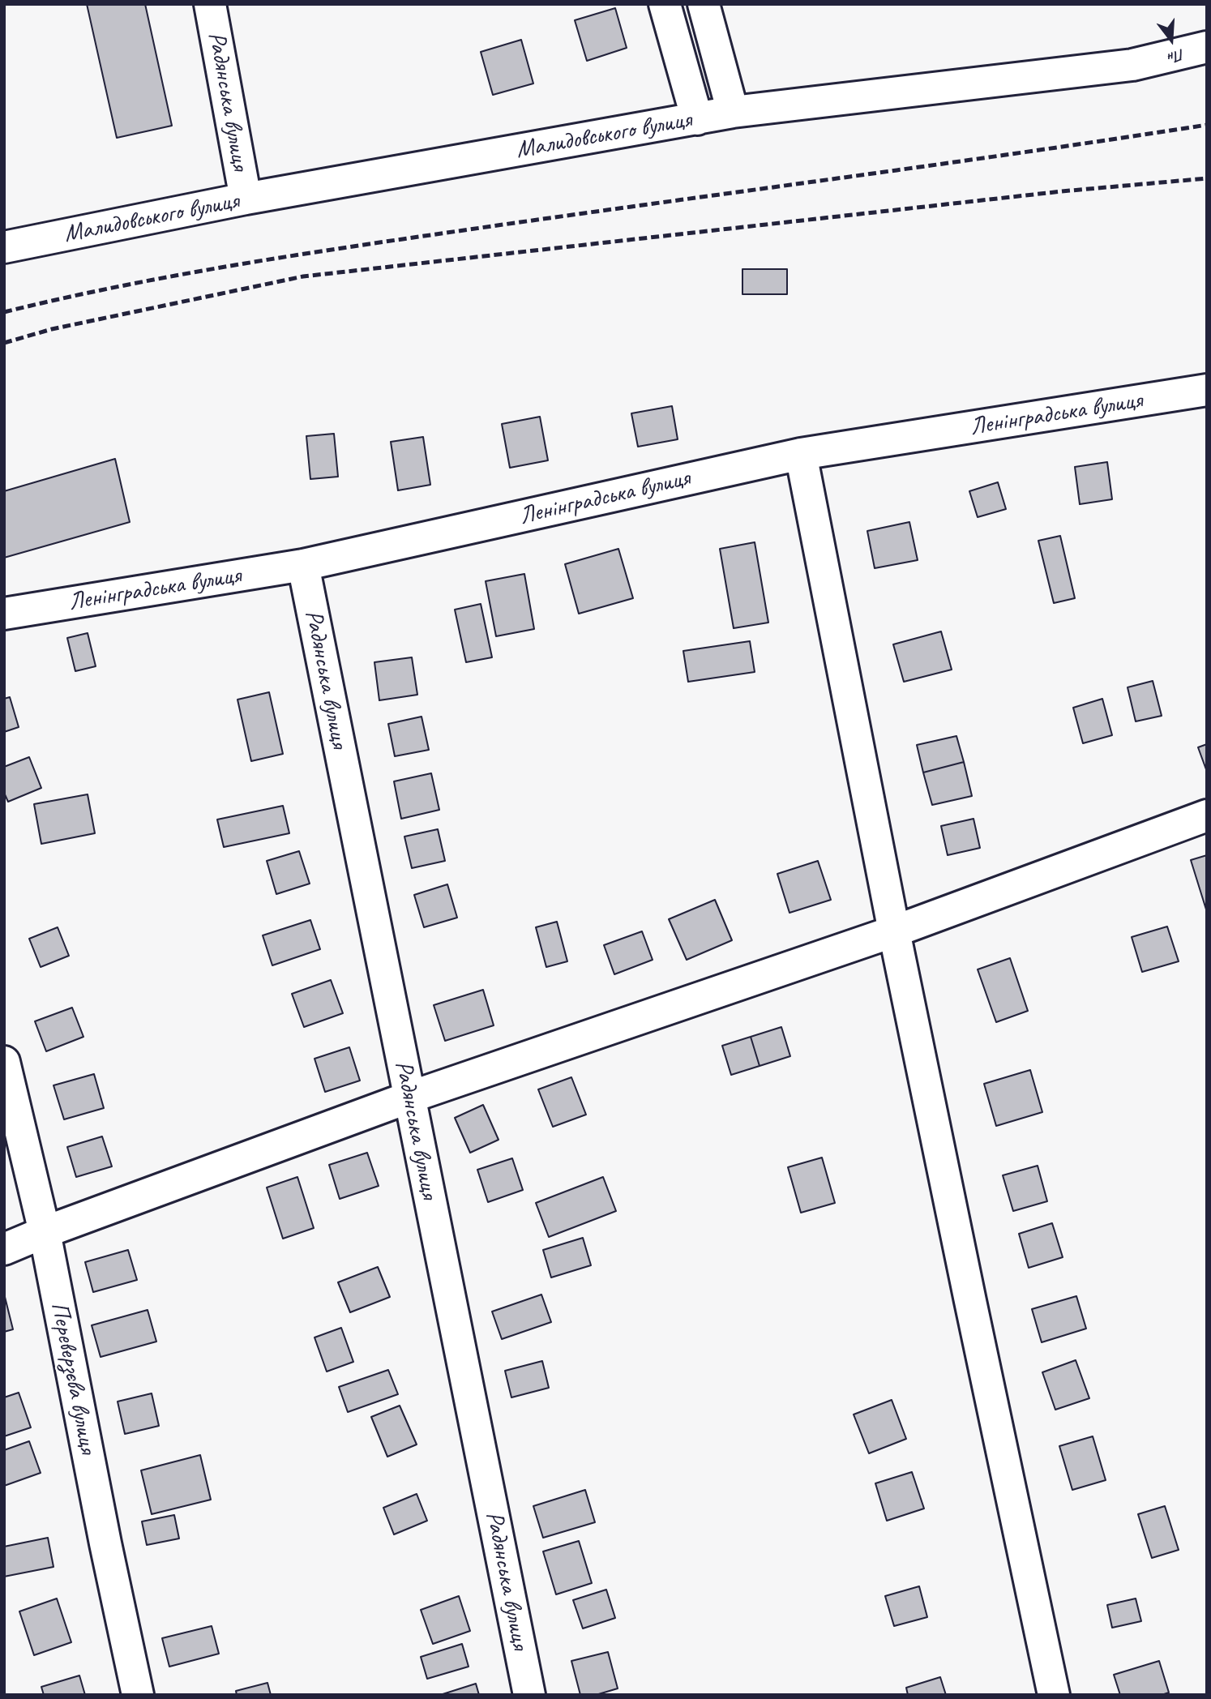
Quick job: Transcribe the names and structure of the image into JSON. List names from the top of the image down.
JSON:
{
  "streets": {
    "street": [
      "Радянська вулиця",
      "Малидовського вулиця",
      "Ленінградська вулиця",
      "Переверзєва вулиця"
    ]
  },
  "crossings": [
    ["Радянська вулиця", "Малидовського вулиця"],
    ["Радянська вулиця", "Ленінградська вулиця"]
  ],
  "north": "bottom"
}
